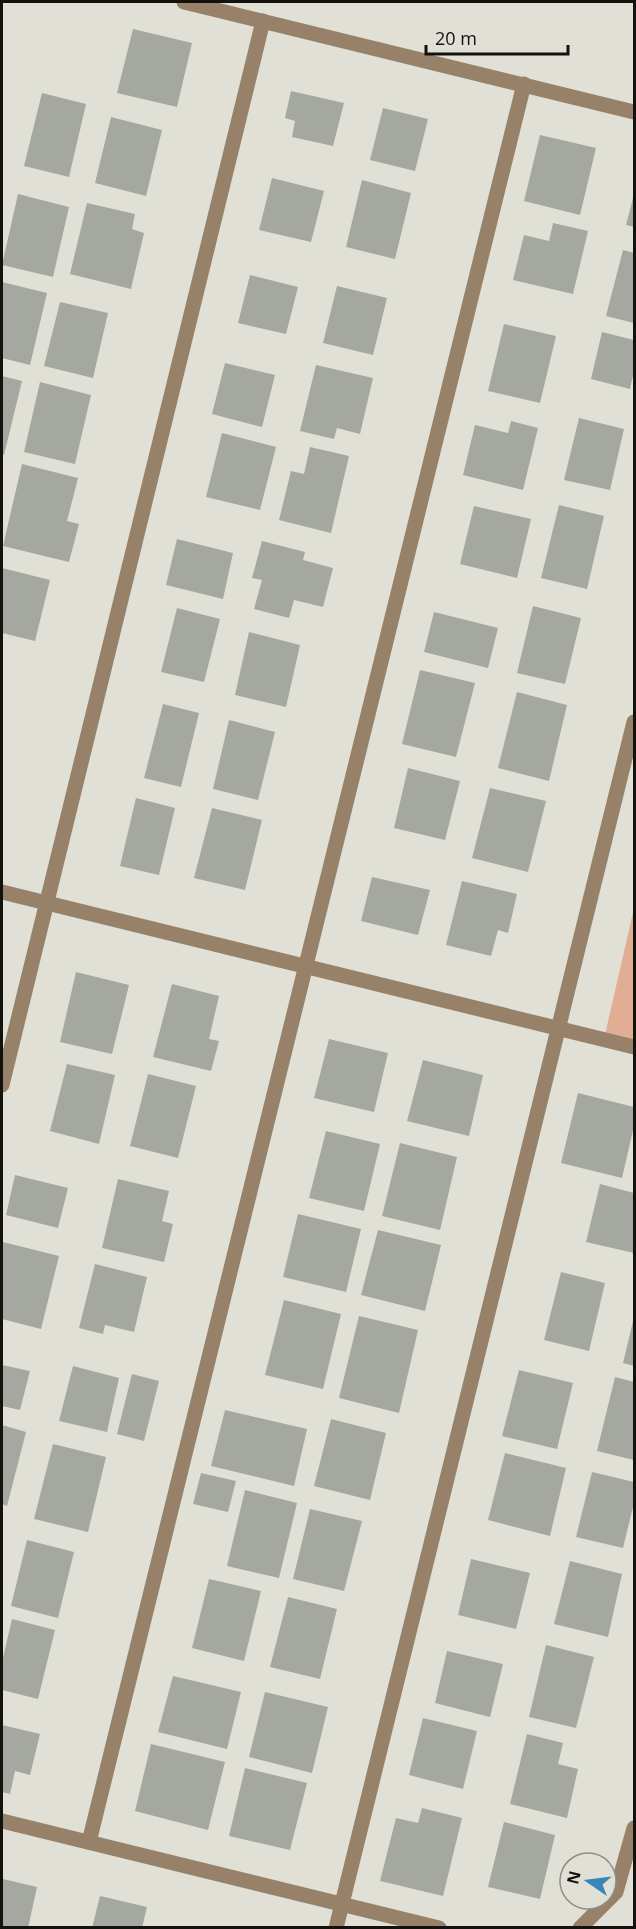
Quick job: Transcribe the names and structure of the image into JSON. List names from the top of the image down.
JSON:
{
  "scale_bar": "20 m",
  "north": "left"
}
